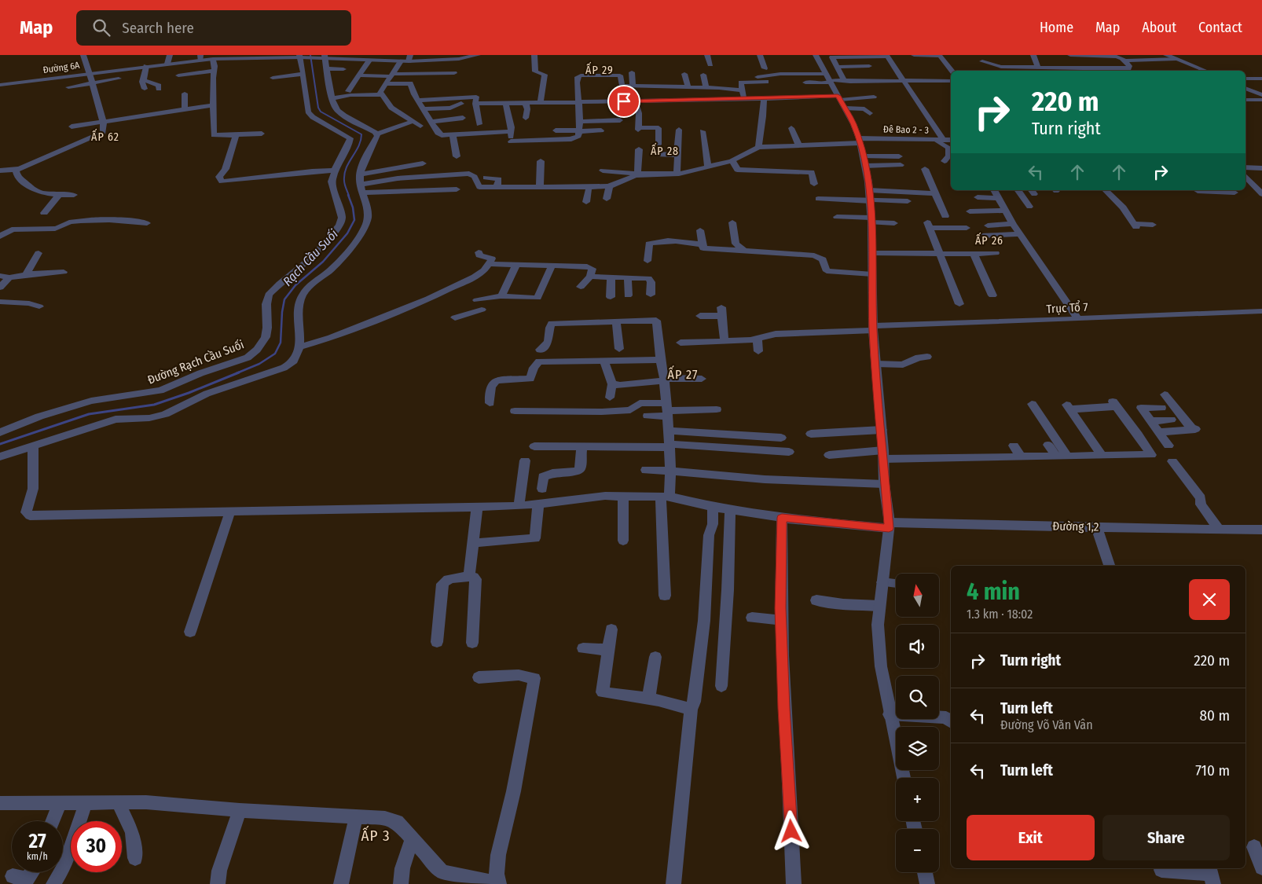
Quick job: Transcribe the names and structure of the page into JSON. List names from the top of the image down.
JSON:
{
  "streets": {
    "street": [
      "Đường 6A",
      "Đê Bao 2 - 3",
      "Trục Tổ 7",
      "Đường Rạch Cầu Suối",
      "Đường 1,2"
    ]
  },
  "crossings": [
    ["Đường 6A", "Đường Rạch Cầu Suối"]
  ],
  "districts": [
    "ẤP 29",
    "ẤP 62",
    "ẤP 28",
    "ẤP 26",
    "ẤP 27",
    "ẤP 3"
  ],
  "water": ["Rạch Cầu Suối"],
  "north": "top",
  "page": {
    "header": "Map",
    "search": "Search here",
    "nav": [
      "Home",
      "Map",
      "About",
      "Contact"
    ],
    "turn": ["220 m", "Turn right"],
    "heading": ["4 min", "1.3 km · 18:02"],
    "map_buttons": ["+", "−"],
    "list": [
      {
        "name": "Turn right",
        "value": "220 m"
      },
      {
        "name": "Turn left",
        "note": "Đường Võ Văn Vân",
        "value": "80 m"
      },
      {
        "name": "Turn left",
        "value": "710 m"
      }
    ],
    "buttons": ["Exit", "Share"],
    "speed": "27 km/h",
    "limit": "30"
  }
}
